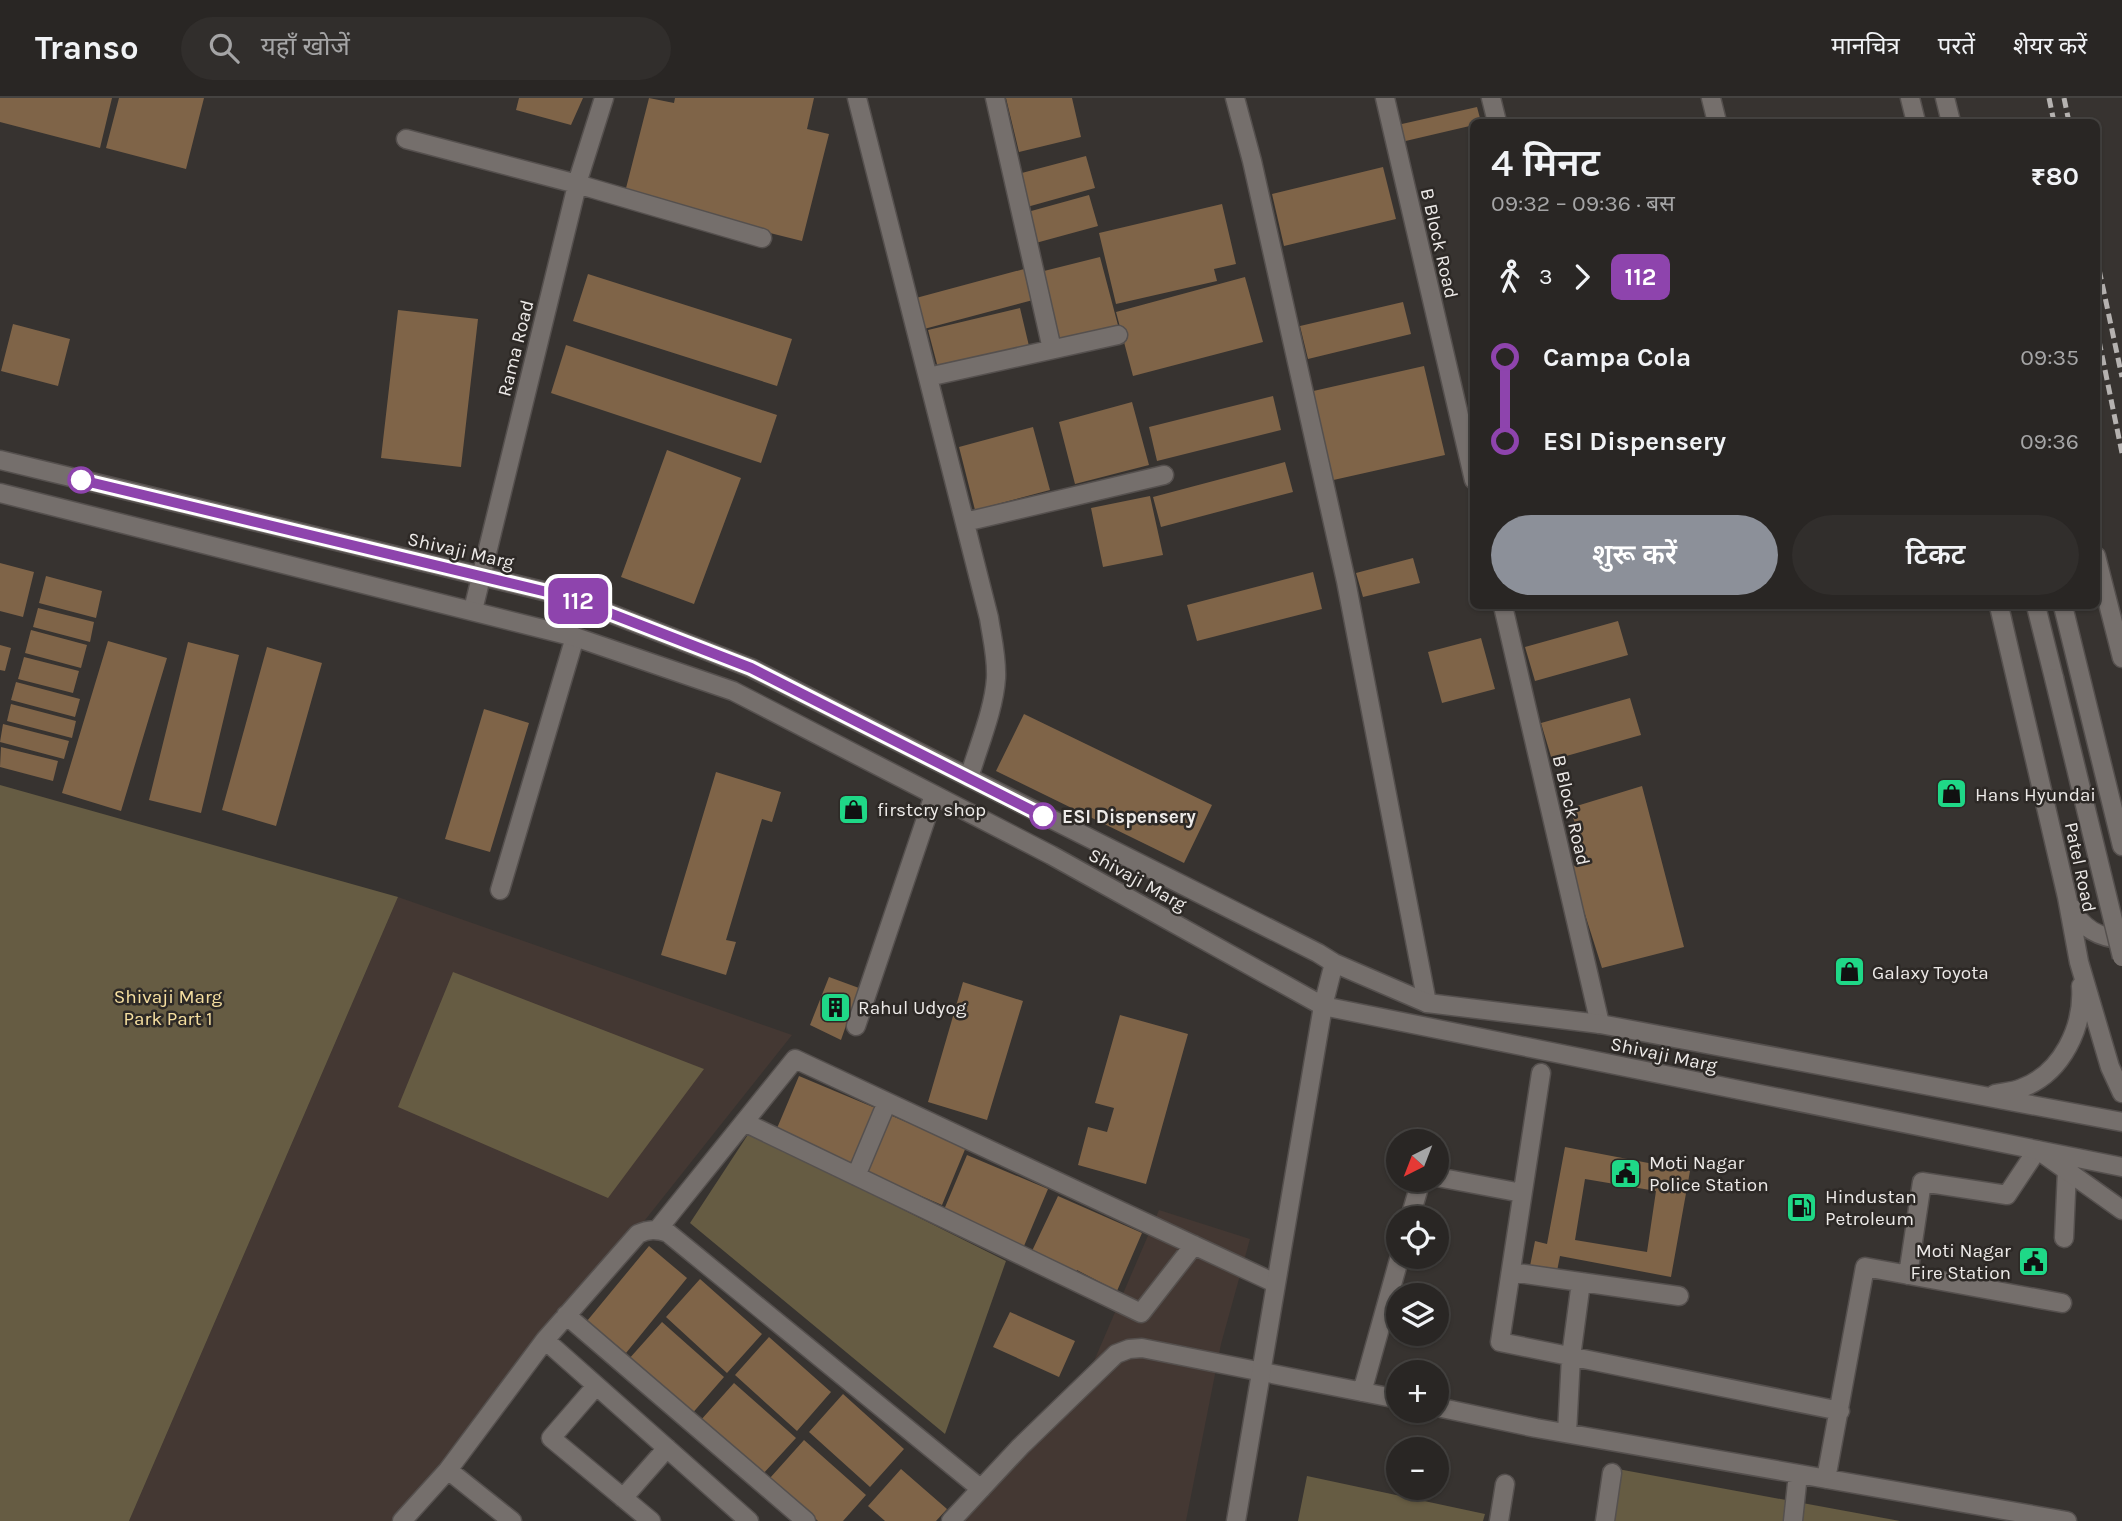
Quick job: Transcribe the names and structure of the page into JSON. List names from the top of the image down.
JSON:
{
  "streets": {
    "street": [
      "B Block Road",
      "Rama Road",
      "Shivaji Marg",
      "Patel Road"
    ]
  },
  "crossings": [
    ["B Block Road", "Shivaji Marg"],
    ["Rama Road", "Shivaji Marg"]
  ],
  "parks": ["Shivaji Marg Park Part 1"],
  "places": {
    "shop": ["Hans Hyundai", "firstcry shop", "Galaxy Toyota"],
    "other": ["ESI Dispensery"],
    "building": ["Rahul Udyog"],
    "public building": ["Moti Nagar Police Station", "Moti Nagar Fire Station"],
    "fuel station": ["Hindustan Petroleum"]
  },
  "lines": ["bus line 112"],
  "north": "bottom left",
  "page": {
    "header": "Transo",
    "search": "यहाँ खोजें",
    "nav": ["मानचित्र", "परतें", "शेयर करें"],
    "on_map": "112",
    "heading": ["4 मिनट", "09:32 – 09:36 · बस", "₹80"],
    "legs": ["3", "112"],
    "list": [
      {
        "name": "Campa Cola",
        "value": "09:35"
      },
      {
        "name": "ESI Dispensery",
        "value": "09:36"
      }
    ],
    "buttons": ["शुरू करें", "टिकट"],
    "map_buttons": ["+", "−"]
  }
}
